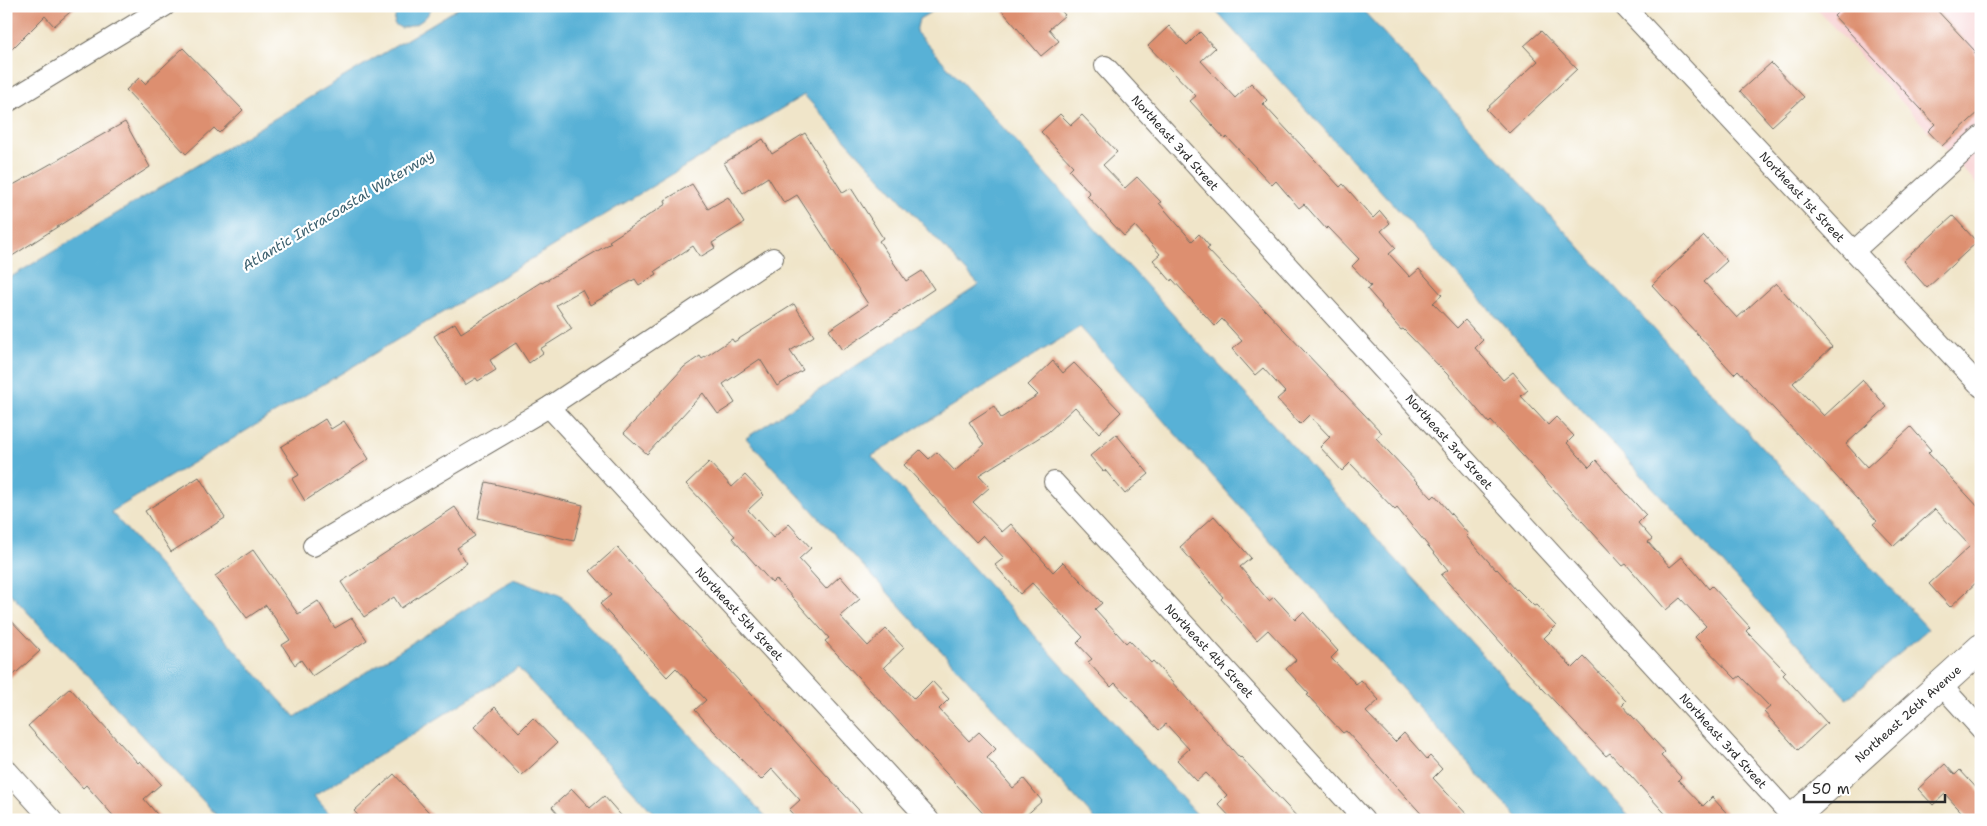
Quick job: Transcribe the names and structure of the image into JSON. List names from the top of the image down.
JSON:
{
  "streets": {
    "street": [
      "Northeast 3rd Street",
      "Northeast 1st Street",
      "Northeast 5th Street",
      "Northeast 4th Street",
      "Northeast 26th Avenue"
    ]
  },
  "crossings": [
    ["Northeast 3rd Street", "Northeast 26th Avenue"]
  ],
  "water": ["Atlantic Intracoastal Waterway"],
  "scale_bar": "50 m"
}
